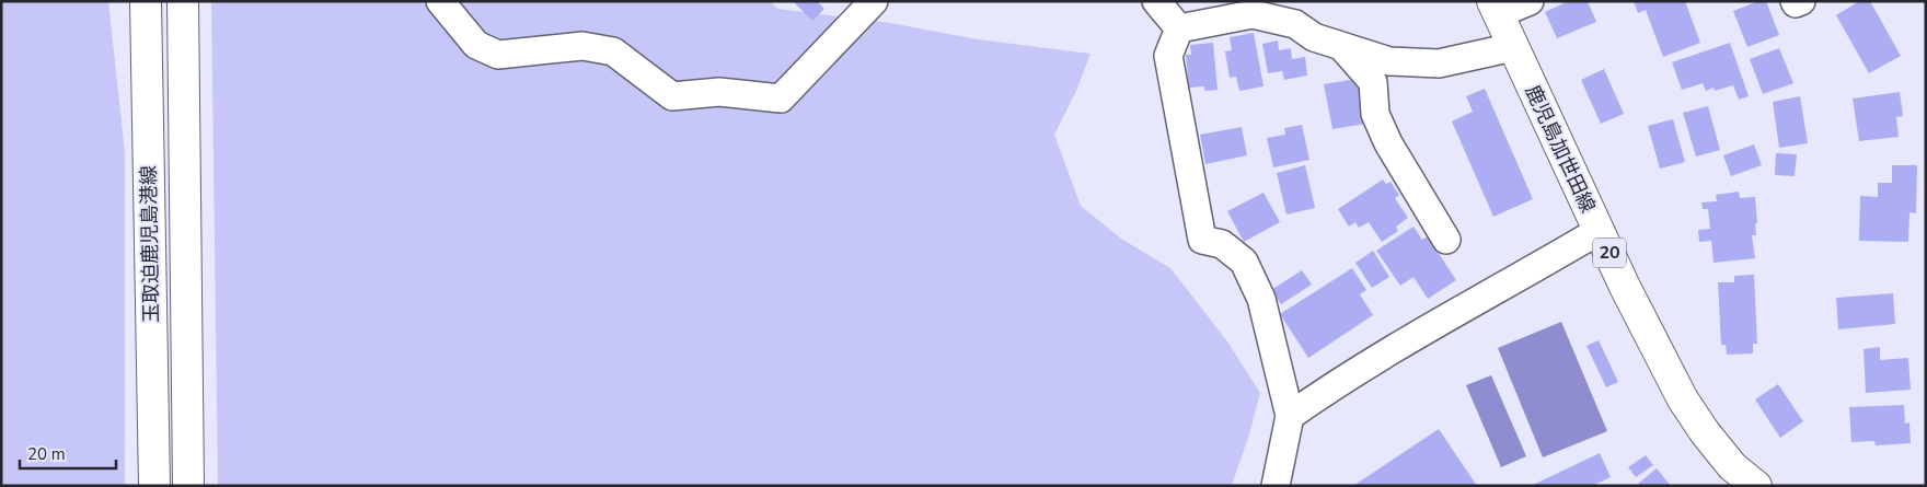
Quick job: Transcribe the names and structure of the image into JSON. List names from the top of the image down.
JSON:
{
  "streets": {
    "main road": ["鹿児島加世田線", "玉取迫鹿児島港線", "20"]
  },
  "scale_bar": "20 m"
}
